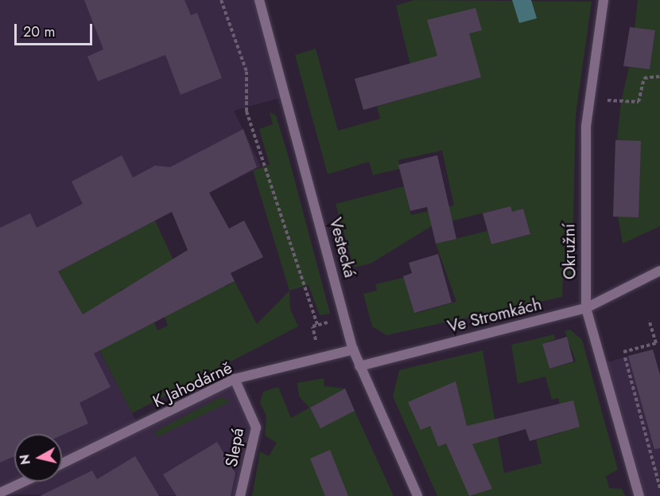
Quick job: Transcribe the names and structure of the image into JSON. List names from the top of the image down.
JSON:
{
  "streets": {
    "street": [
      "Vestecká",
      "Okružní",
      "Ve Stromkách",
      "K Jahodárně",
      "Slepá"
    ]
  },
  "crossings": [
    ["Vestecká", "Ve Stromkách"],
    ["Vestecká", "K Jahodárně"],
    ["Okružní", "Ve Stromkách"],
    ["K Jahodárně", "Slepá"]
  ],
  "scale_bar": "20 m",
  "north": "left"
}
